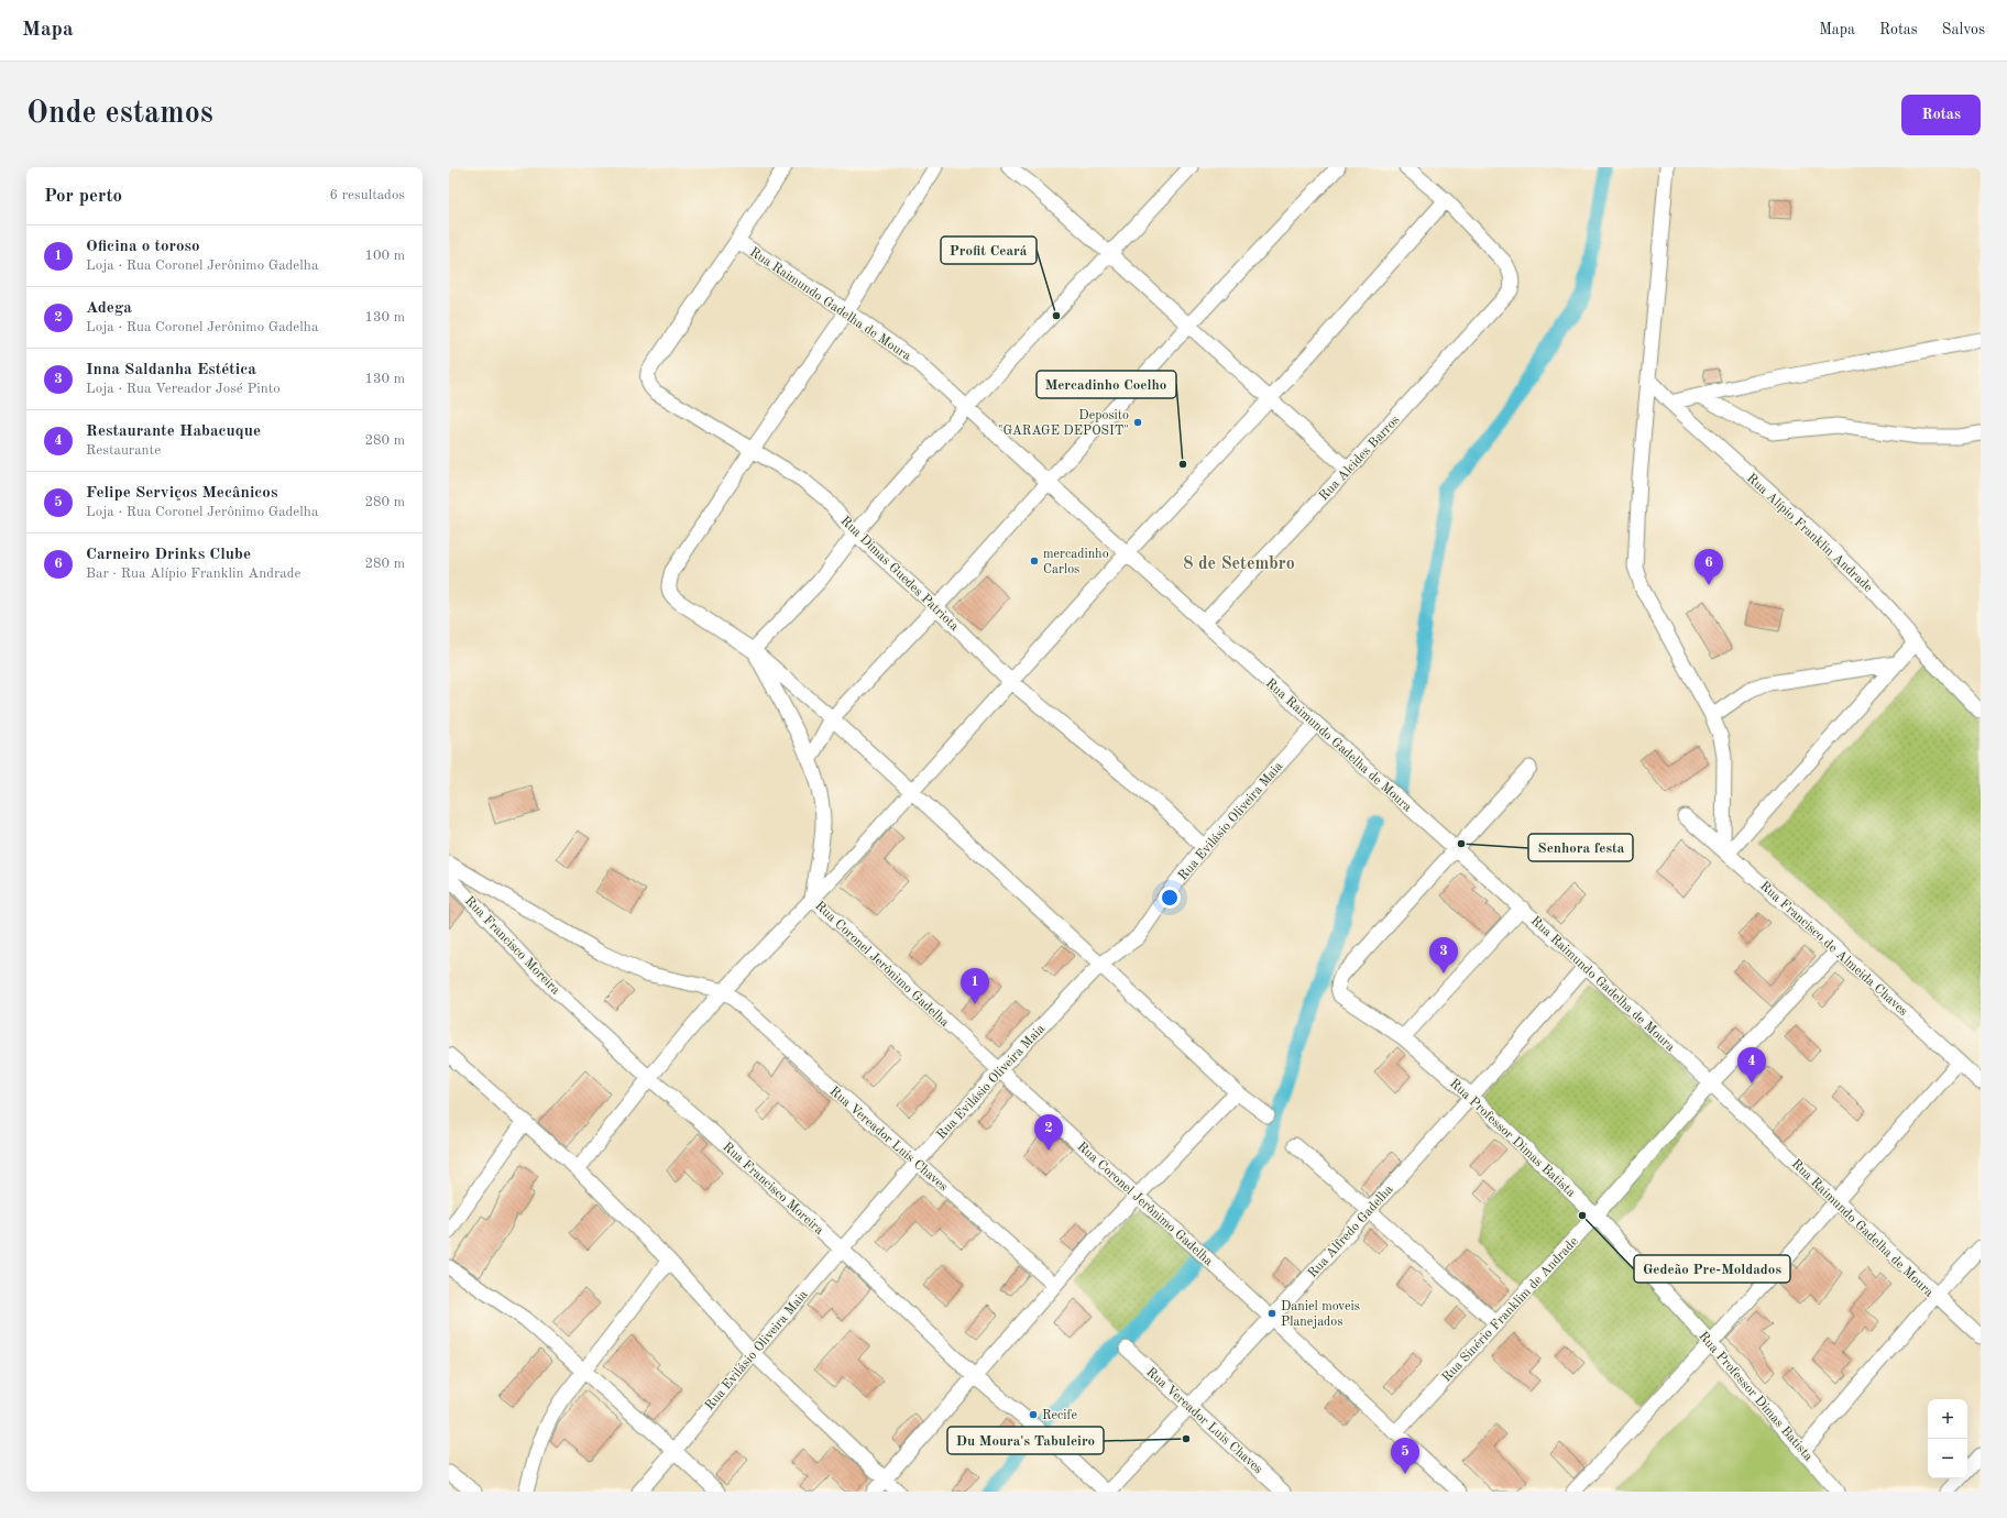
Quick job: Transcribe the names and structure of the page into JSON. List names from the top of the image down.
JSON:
{
  "streets": {
    "street": [
      "Rua Raimundo Gadelha de Moura",
      "Rua Alcides Barros",
      "Rua Alípio Franklin Andrade",
      "Rua Dimas Guedes Patriota",
      "Rua Evilásio Oliveira Maia",
      "Rua Francisco Moreira",
      "Rua Francisco de Almeida Chaves",
      "Rua Coronel Jerônimo Gadelha",
      "Rua Professor Dimas Batista",
      "Rua Vereador Luis Chaves",
      "Rua Alfredo Gadelha",
      "Rua Sinério Franklim de Andrade"
    ]
  },
  "crossings": [
    ["Rua Raimundo Gadelha de Moura", "Rua Alcides Barros"],
    ["Rua Raimundo Gadelha de Moura", "Rua Dimas Guedes Patriota"],
    ["Rua Raimundo Gadelha de Moura", "Rua Evilásio Oliveira Maia"],
    ["Rua Raimundo Gadelha de Moura", "Rua Professor Dimas Batista"],
    ["Rua Raimundo Gadelha de Moura", "Rua Alfredo Gadelha"],
    ["Rua Raimundo Gadelha de Moura", "Rua Sinério Franklim de Andrade"],
    ["Rua Dimas Guedes Patriota", "Rua Evilásio Oliveira Maia"],
    ["Rua Evilásio Oliveira Maia", "Rua Francisco Moreira"],
    ["Rua Evilásio Oliveira Maia", "Rua Coronel Jerônimo Gadelha"],
    ["Rua Evilásio Oliveira Maia", "Rua Vereador Luis Chaves"],
    ["Rua Francisco de Almeida Chaves", "Rua Sinério Franklim de Andrade"],
    ["Rua Coronel Jerônimo Gadelha", "Rua Alfredo Gadelha"],
    ["Rua Coronel Jerônimo Gadelha", "Rua Sinério Franklim de Andrade"],
    ["Rua Professor Dimas Batista", "Rua Alfredo Gadelha"],
    ["Rua Professor Dimas Batista", "Rua Sinério Franklim de Andrade"],
    ["Rua Vereador Luis Chaves", "Rua Alfredo Gadelha"]
  ],
  "districts": ["8 de Setembro"],
  "places": [
    "Profit Ceará",
    "Deposito \"GARAGE DEPOSIT\"",
    "Mercadinho Coelho",
    "mercadinho Carlos",
    "Senhora festa",
    "Gedeão Pre-Moldados",
    "Daniel moveis Planejados",
    "Recife",
    "Du Moura's Tabuleiro"
  ],
  "page": {
    "header": "Mapa",
    "nav": ["Mapa", "Rotas", "Salvos"],
    "buttons": "Rotas",
    "title": "Onde estamos",
    "heading": ["Por perto", "6 resultados"],
    "list": [
      {
        "mark": "1",
        "name": "Oficina o toroso",
        "note": "Loja · Rua Coronel Jerônimo Gadelha",
        "value": "100 m"
      },
      {
        "mark": "2",
        "name": "Adega",
        "note": "Loja · Rua Coronel Jerônimo Gadelha",
        "value": "130 m"
      },
      {
        "mark": "3",
        "name": "Inna Saldanha Estética",
        "note": "Loja · Rua Vereador José Pinto",
        "value": "130 m"
      },
      {
        "mark": "4",
        "name": "Restaurante Habacuque",
        "note": "Restaurante",
        "value": "280 m"
      },
      {
        "mark": "5",
        "name": "Felipe Serviços Mecânicos",
        "note": "Loja · Rua Coronel Jerônimo Gadelha",
        "value": "280 m"
      },
      {
        "mark": "6",
        "name": "Carneiro Drinks Clube",
        "note": "Bar · Rua Alípio Franklin Andrade",
        "value": "280 m"
      }
    ],
    "pins": [
      "6",
      "3",
      "1",
      "4",
      "2",
      "5"
    ],
    "map_buttons": ["+", "−"]
  }
}
